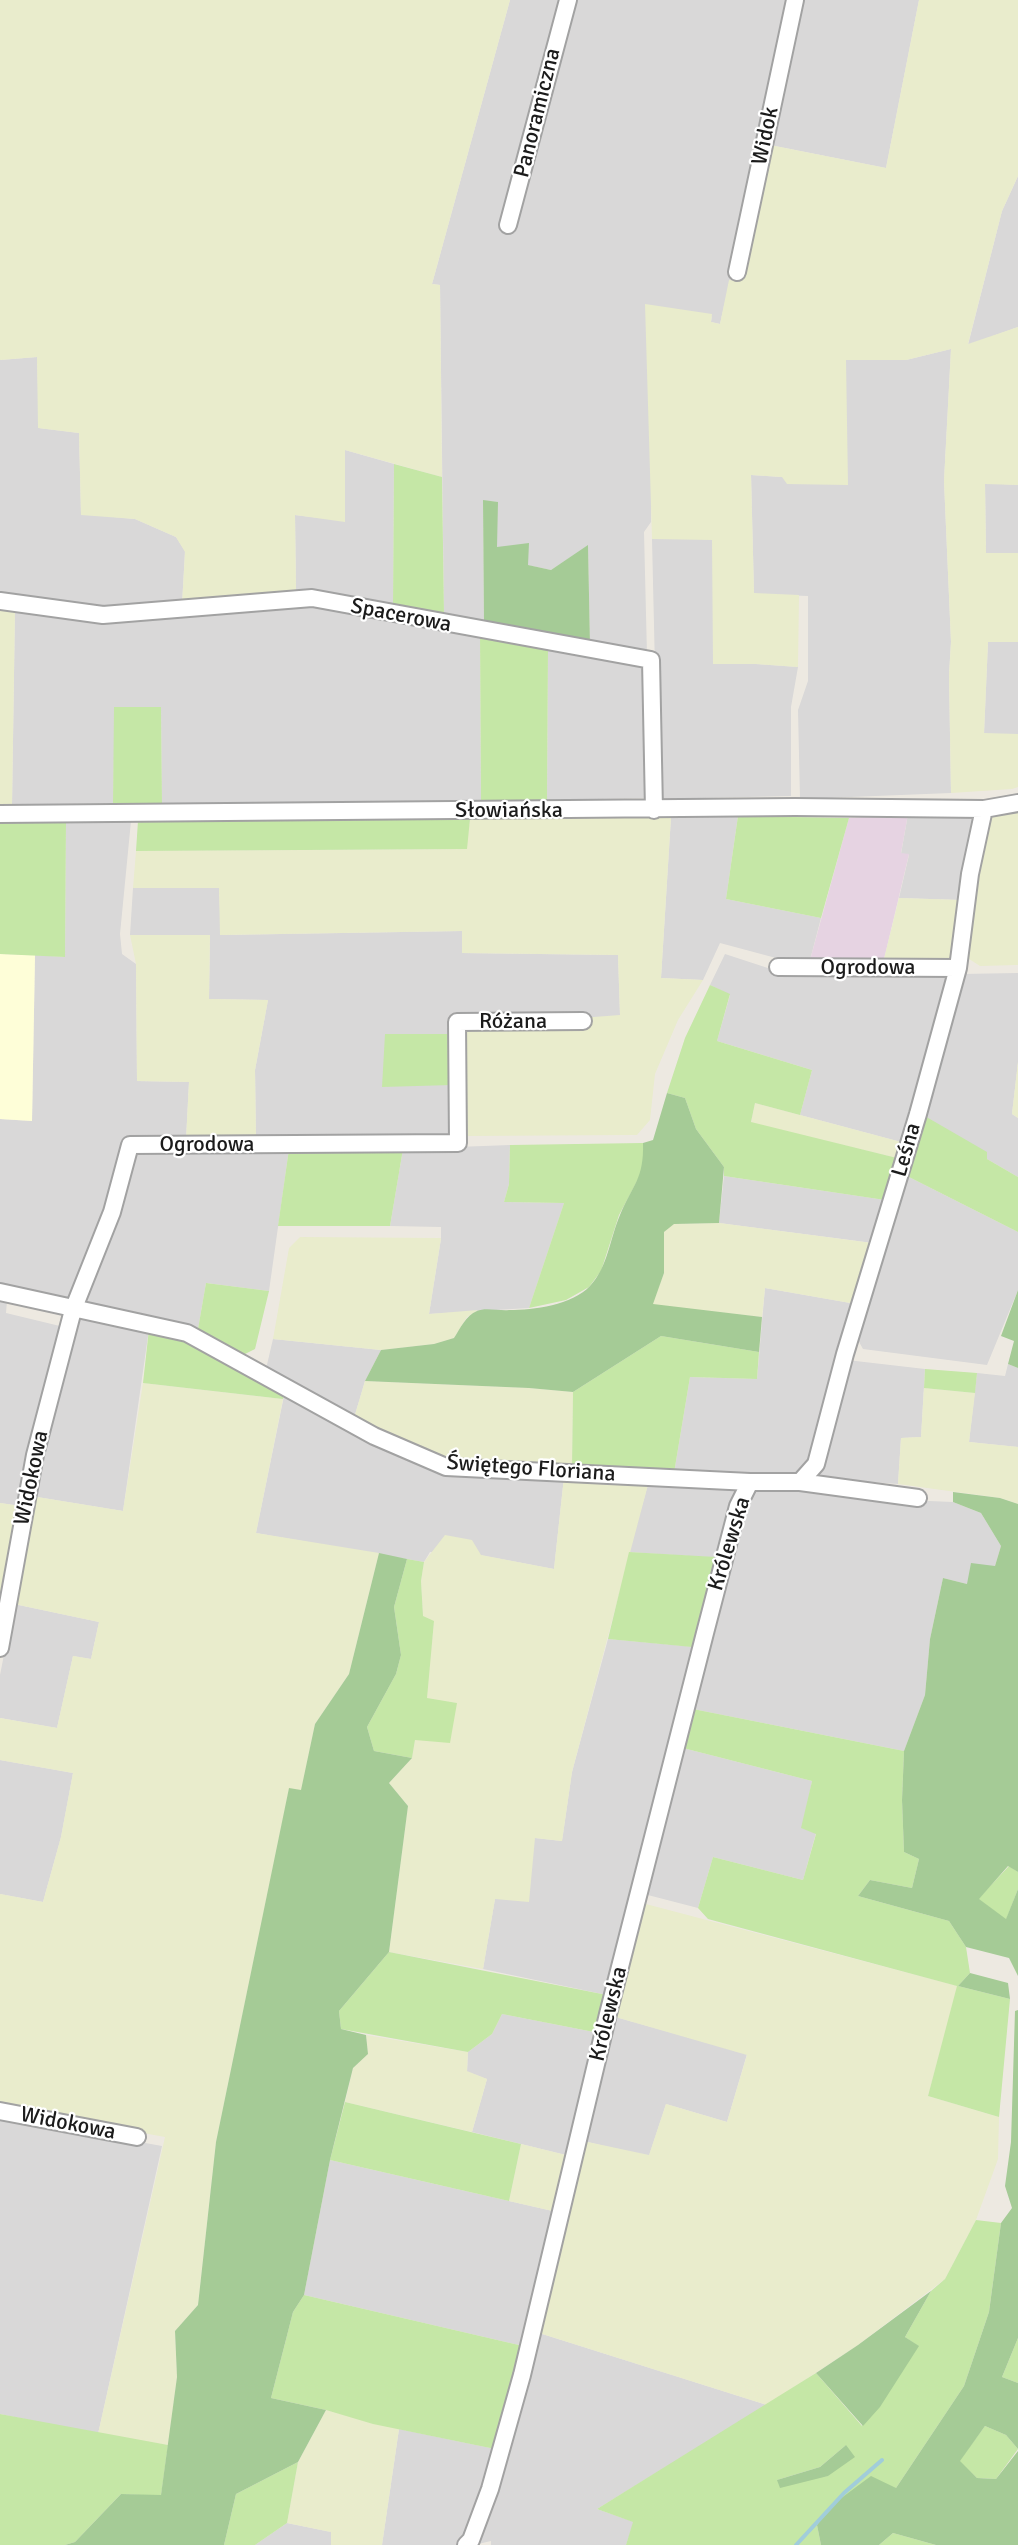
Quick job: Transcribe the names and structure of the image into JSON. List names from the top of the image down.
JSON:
{
  "streets": {
    "street": [
      "Panoramiczna",
      "Widok",
      "Spacerowa",
      "Słowiańska",
      "Ogrodowa",
      "Różana",
      "Leśna",
      "Świętego Floriana",
      "Widokowa",
      "Królewska"
    ]
  },
  "crossings": [
    ["Spacerowa", "Słowiańska"],
    ["Słowiańska", "Leśna"],
    ["Ogrodowa", "Różana"],
    ["Ogrodowa", "Leśna"],
    ["Ogrodowa", "Świętego Floriana"],
    ["Ogrodowa", "Widokowa"],
    ["Leśna", "Świętego Floriana"],
    ["Świętego Floriana", "Widokowa"],
    ["Świętego Floriana", "Królewska"]
  ]
}
